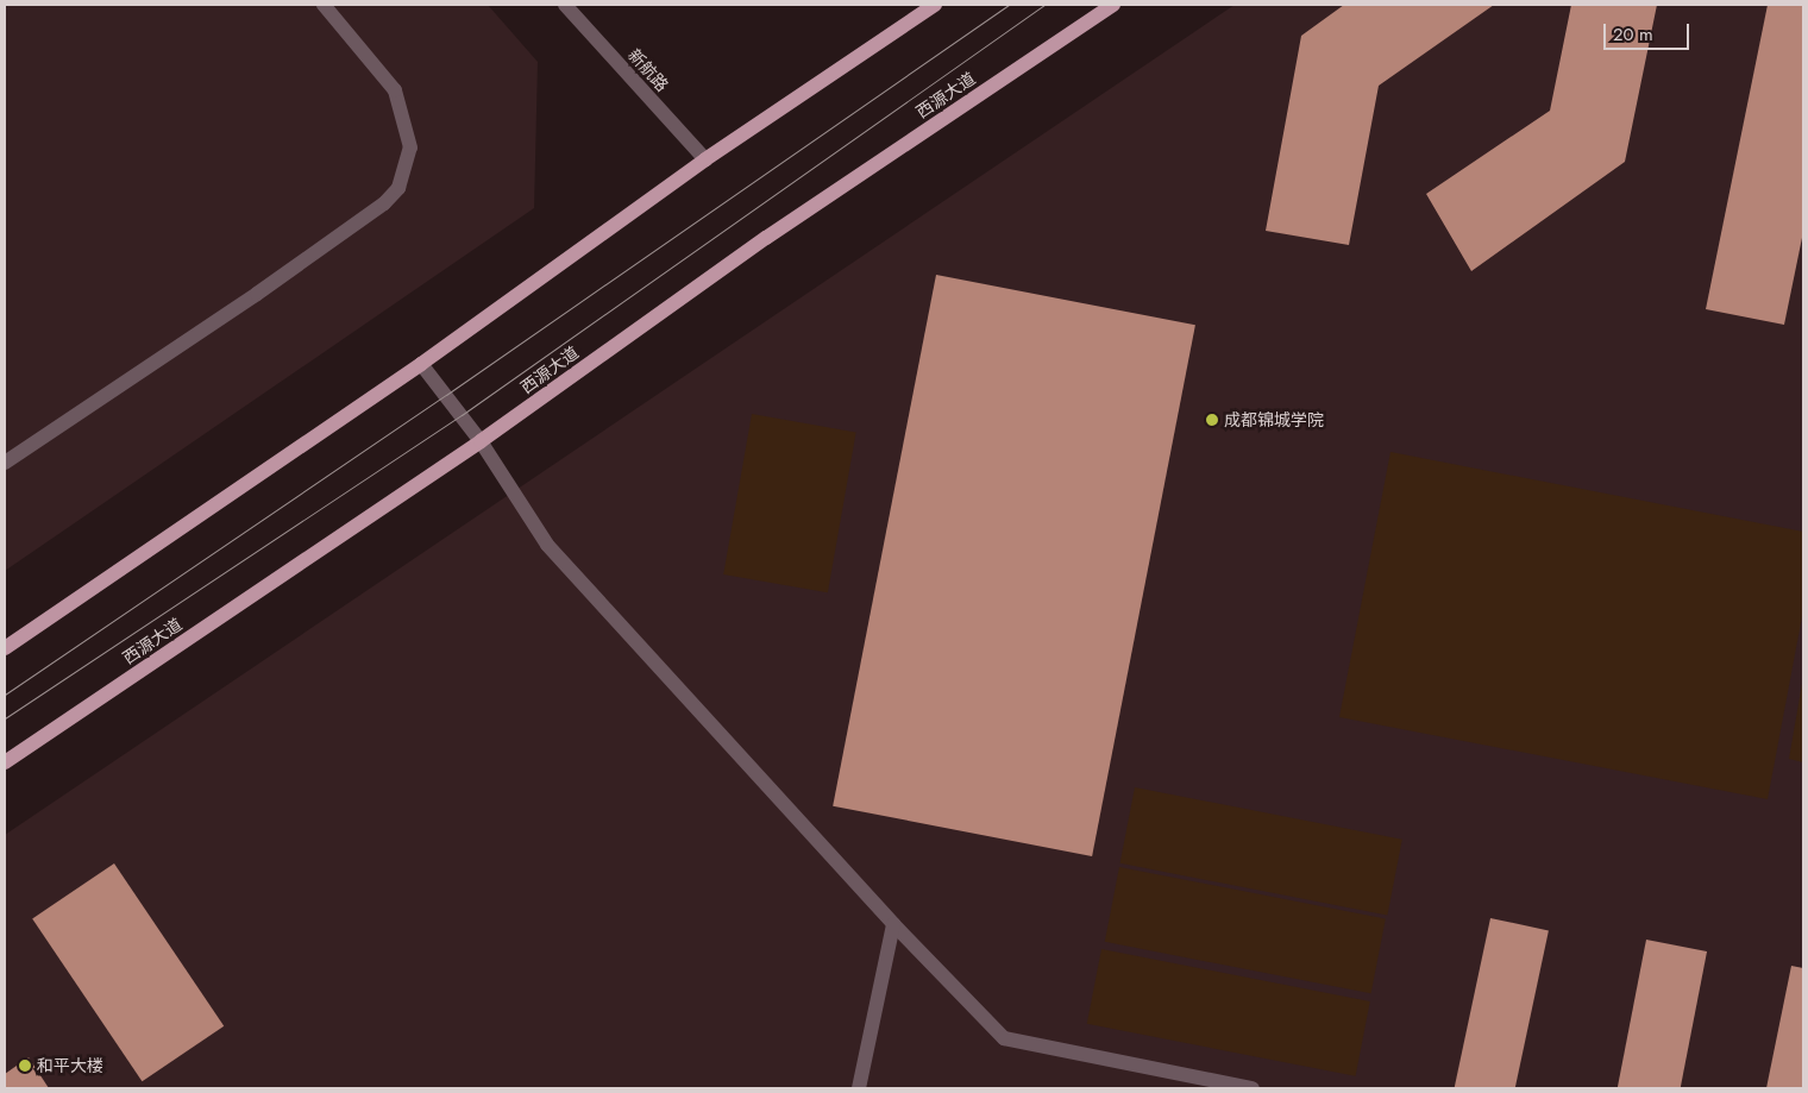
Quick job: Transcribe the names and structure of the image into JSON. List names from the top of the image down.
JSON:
{
  "streets": {
    "main road": ["西源大道"],
    "street": ["新航路"]
  },
  "places": ["成都锦城学院", "和平大楼"],
  "scale_bar": "20 m"
}
